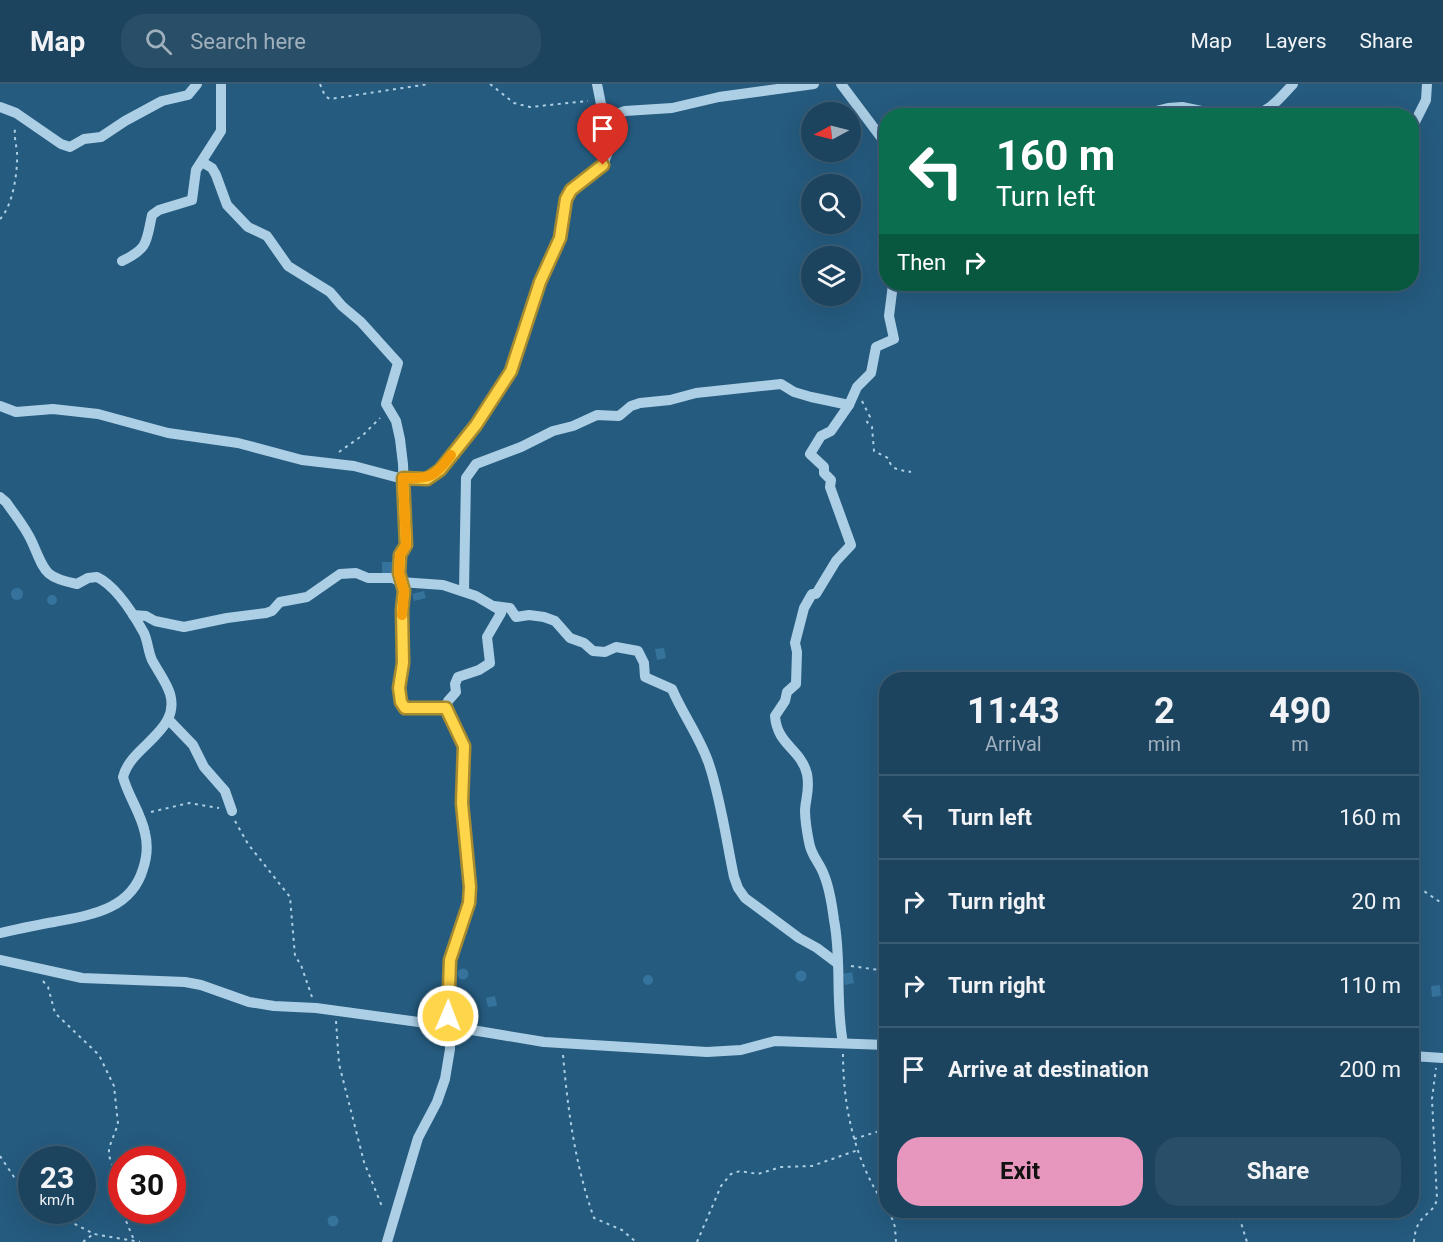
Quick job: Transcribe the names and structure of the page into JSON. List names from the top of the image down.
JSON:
{
  "north": "left",
  "page": {
    "header": "Map",
    "search": "Search here",
    "nav": ["Map", "Layers", "Share"],
    "turn": ["160 m", "Turn left"],
    "then": "Then",
    "eta": [
      "11:43",
      "Arrival",
      "2",
      "min",
      "490",
      "m"
    ],
    "list": [
      {
        "name": "Turn left",
        "value": "160 m"
      },
      {
        "name": "Turn right",
        "value": "20 m"
      },
      {
        "name": "Turn right",
        "value": "110 m"
      },
      {
        "name": "Arrive at destination",
        "value": "200 m"
      }
    ],
    "buttons": ["Exit", "Share"],
    "speed": "23 km/h",
    "limit": "30"
  }
}
